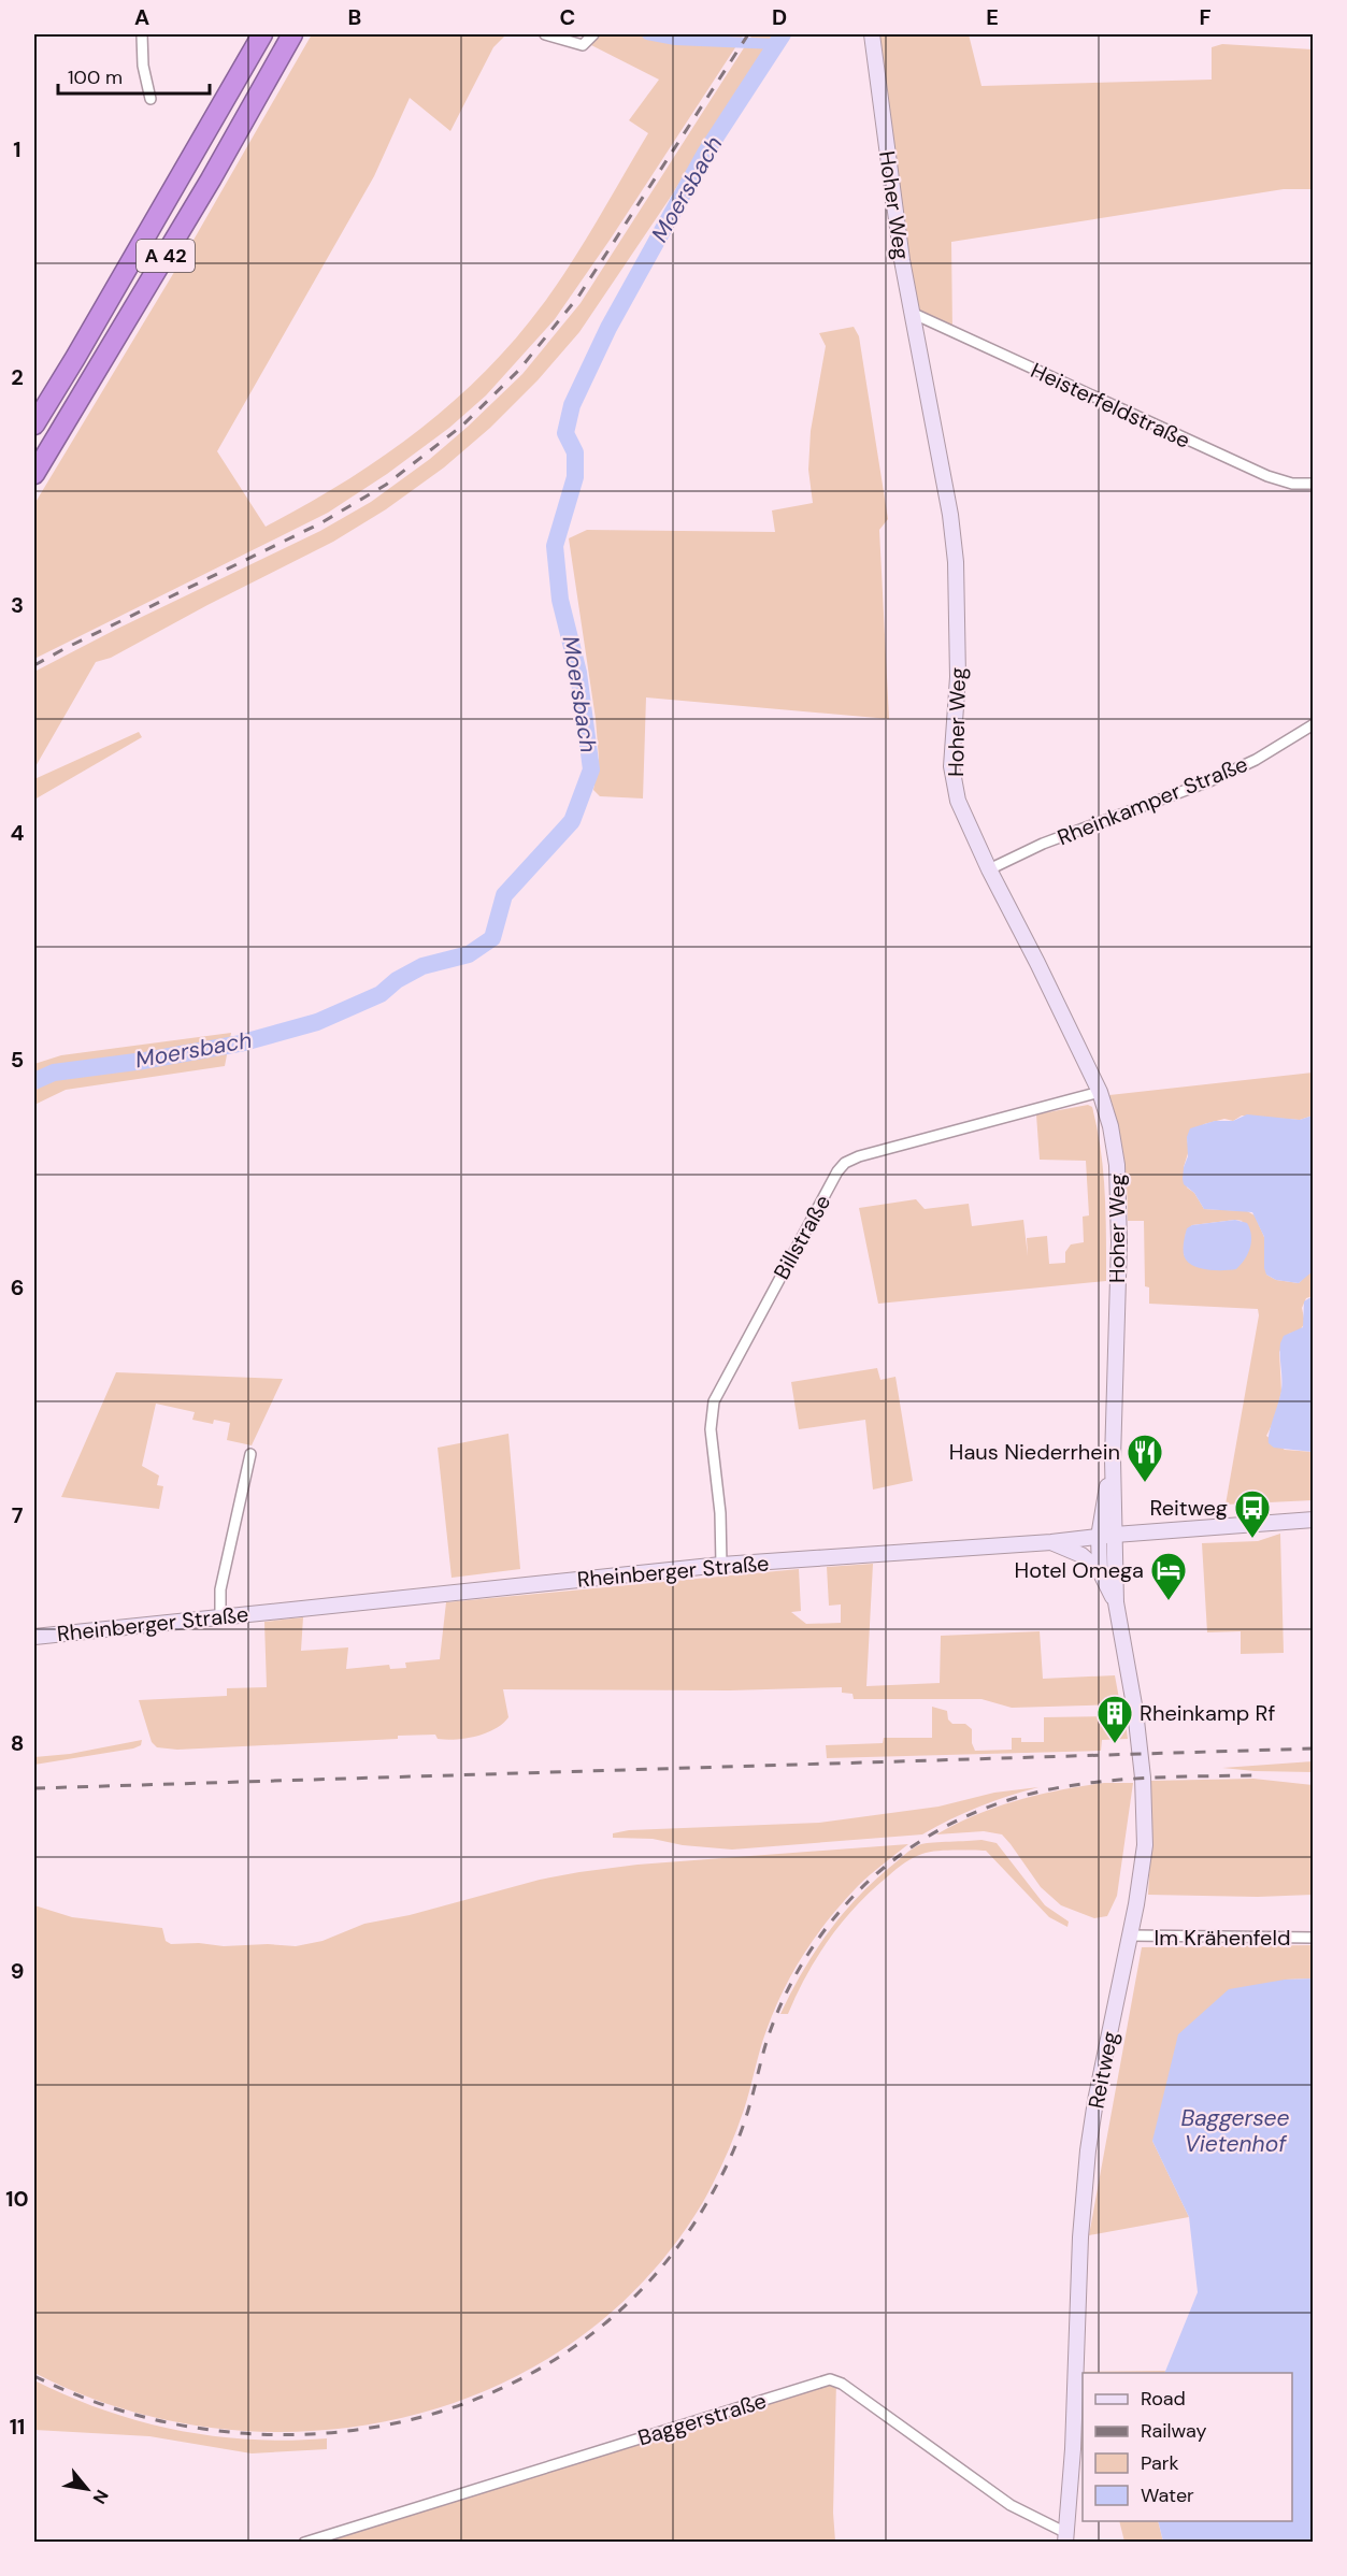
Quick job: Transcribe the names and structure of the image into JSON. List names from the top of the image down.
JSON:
{
  "streets": {
    "highway": ["A 42"],
    "main road": ["Hoher Weg", "Rheinberger Straße", "Reitweg"],
    "street": [
      "Heisterfeldstraße",
      "Rheinkamper Straße",
      "Billstraße",
      "Im Krähenfeld",
      "Baggerstraße"
    ]
  },
  "crossings": [
    ["Hoher Weg", "Heisterfeldstraße"],
    ["Hoher Weg", "Rheinkamper Straße"],
    ["Hoher Weg", "Billstraße"],
    ["Hoher Weg", "Rheinberger Straße"],
    ["Hoher Weg", "Reitweg"],
    ["Billstraße", "Rheinberger Straße"],
    ["Rheinberger Straße", "Reitweg"],
    ["Im Krähenfeld", "Reitweg"],
    ["Reitweg", "Baggerstraße"]
  ],
  "water": ["Moersbach", "Baggersee Vietenhof"],
  "places": {
    "restaurant": ["Haus Niederrhein"],
    "bus stop": ["Reitweg"],
    "hotel": ["Hotel Omega"],
    "building": ["Rheinkamp Rf"]
  },
  "legend": [
    "Road",
    "Railway",
    "Park",
    "Water"
  ],
  "scale_bar": "100 m",
  "north": "bottom right",
  "grid": {
    "columns": [
      "A",
      "B",
      "C",
      "D",
      "E",
      "F"
    ],
    "rows": [
      "1",
      "2",
      "3",
      "4",
      "5",
      "6",
      "7",
      "8",
      "9",
      "10",
      "11"
    ]
  }
}
